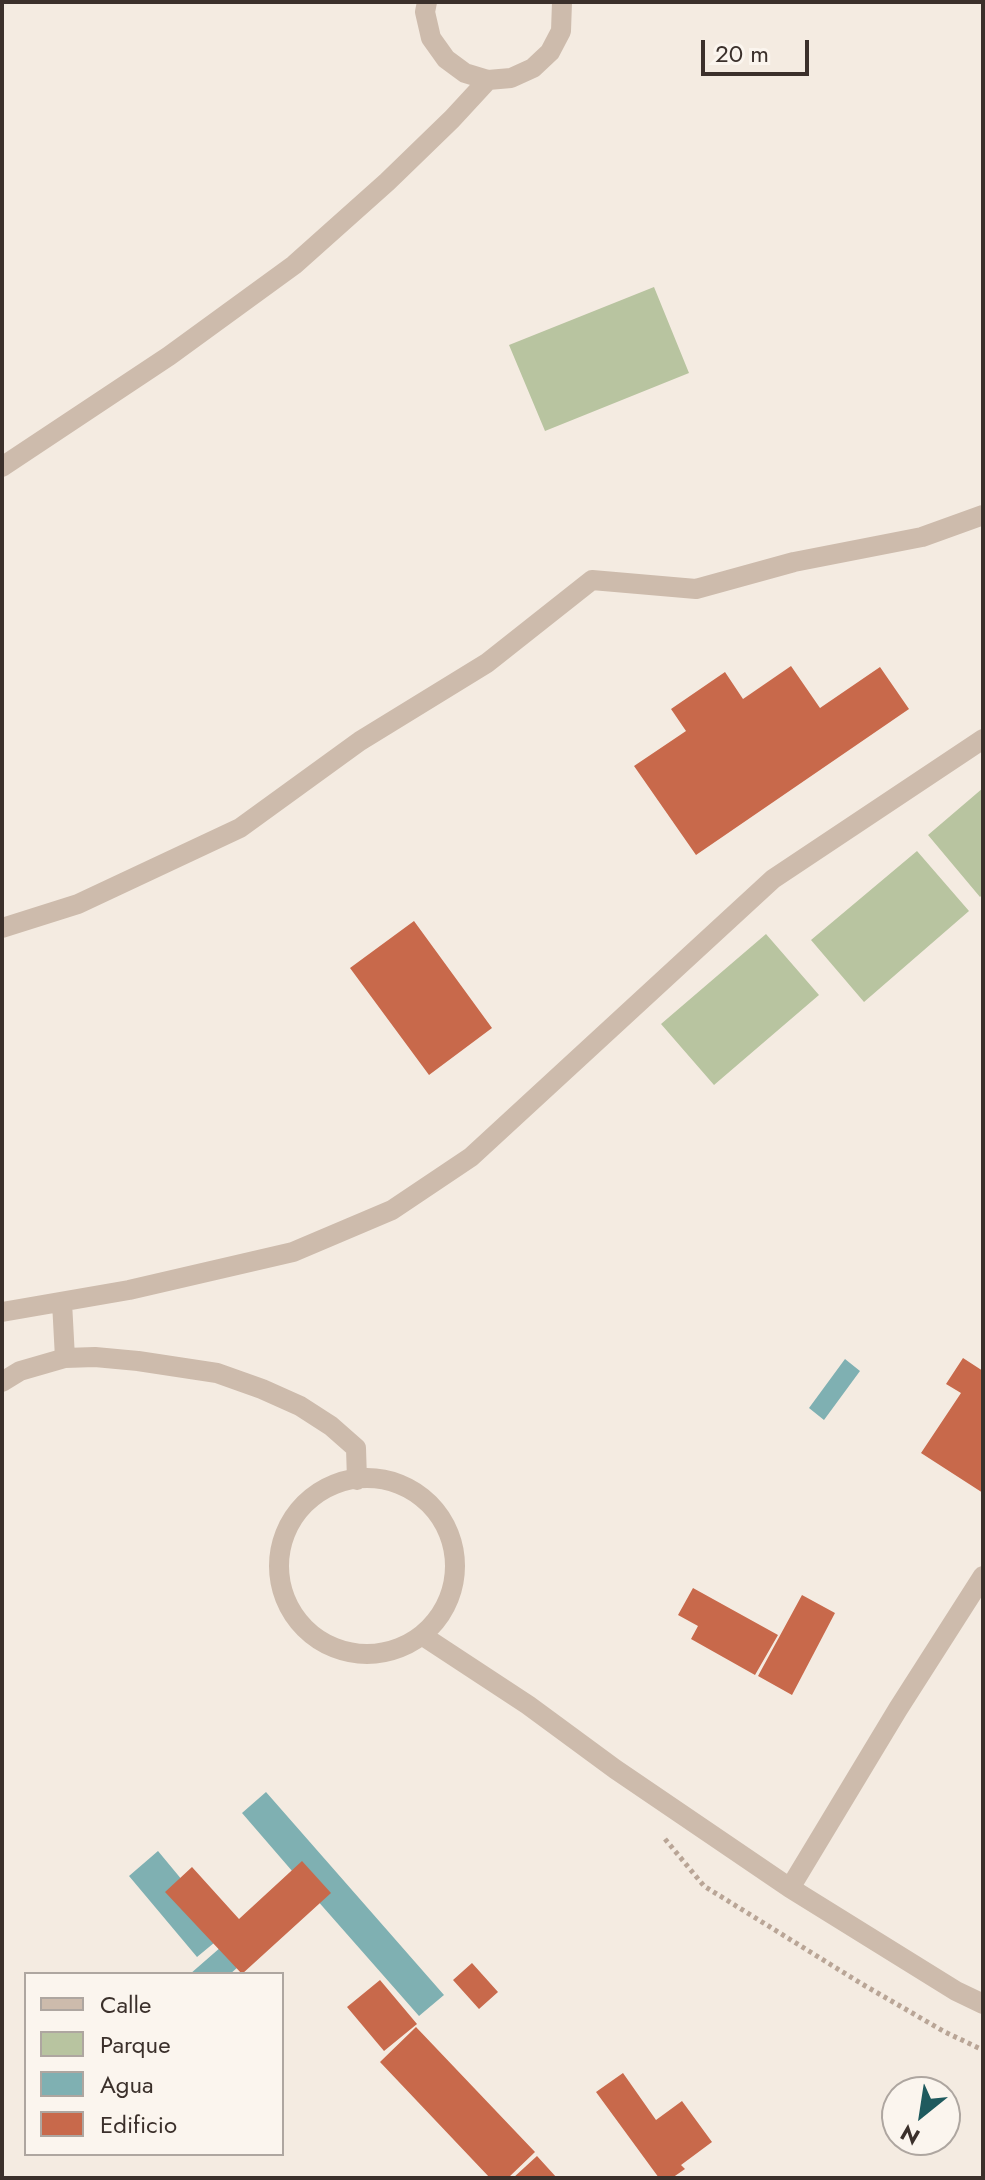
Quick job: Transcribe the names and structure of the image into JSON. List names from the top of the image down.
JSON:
{
  "legend": [
    "Calle",
    "Parque",
    "Agua",
    "Edificio"
  ],
  "scale_bar": "20 m",
  "north": "bottom left"
}
